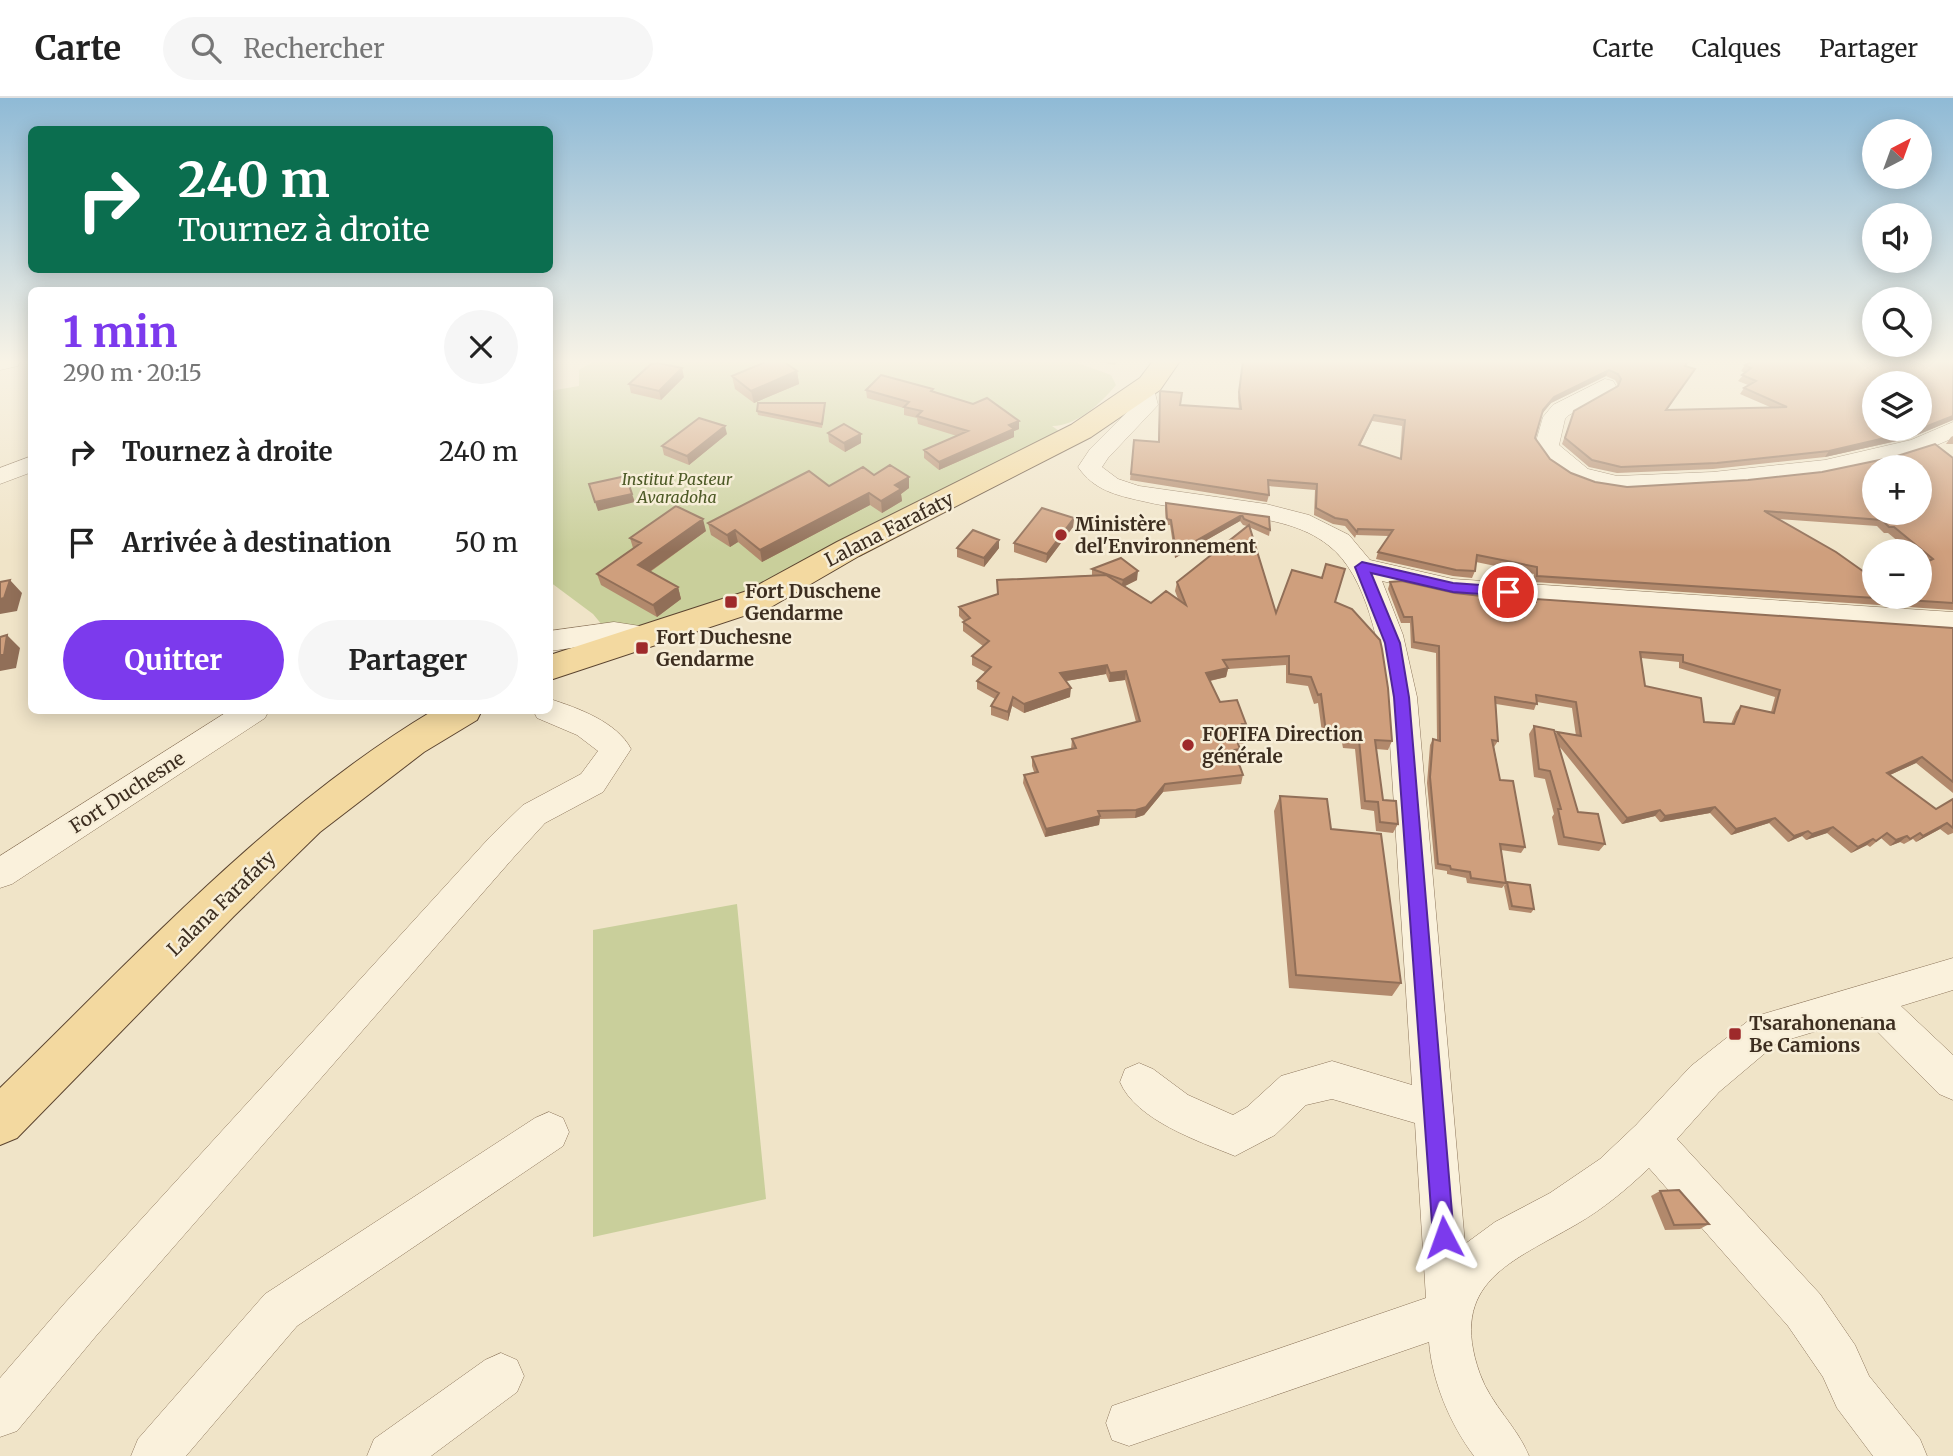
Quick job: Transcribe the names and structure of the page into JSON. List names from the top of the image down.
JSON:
{
  "streets": {
    "main road": ["Lalana Farafaty"],
    "street": ["Fort Duchesne"]
  },
  "parks": ["Institut Pasteur Avaradoha"],
  "places": {
    "other": ["Ministère del'Environnement", "FOFIFA Direction générale"],
    "transit": ["Fort Duschene Gendarme", "Fort Duchesne Gendarme", "Tsarahonenana Be Camions"]
  },
  "north": "top right",
  "page": {
    "header": "Carte",
    "search": "Rechercher",
    "nav": ["Carte", "Calques", "Partager"],
    "map_buttons": ["+", "−"],
    "turn": ["240 m", "Tournez à droite"],
    "heading": ["1 min", "290 m · 20:15"],
    "list": [
      {
        "name": "Tournez à droite",
        "value": "240 m"
      },
      {
        "name": "Arrivée à destination",
        "value": "50 m"
      }
    ],
    "buttons": ["Quitter", "Partager"]
  }
}
